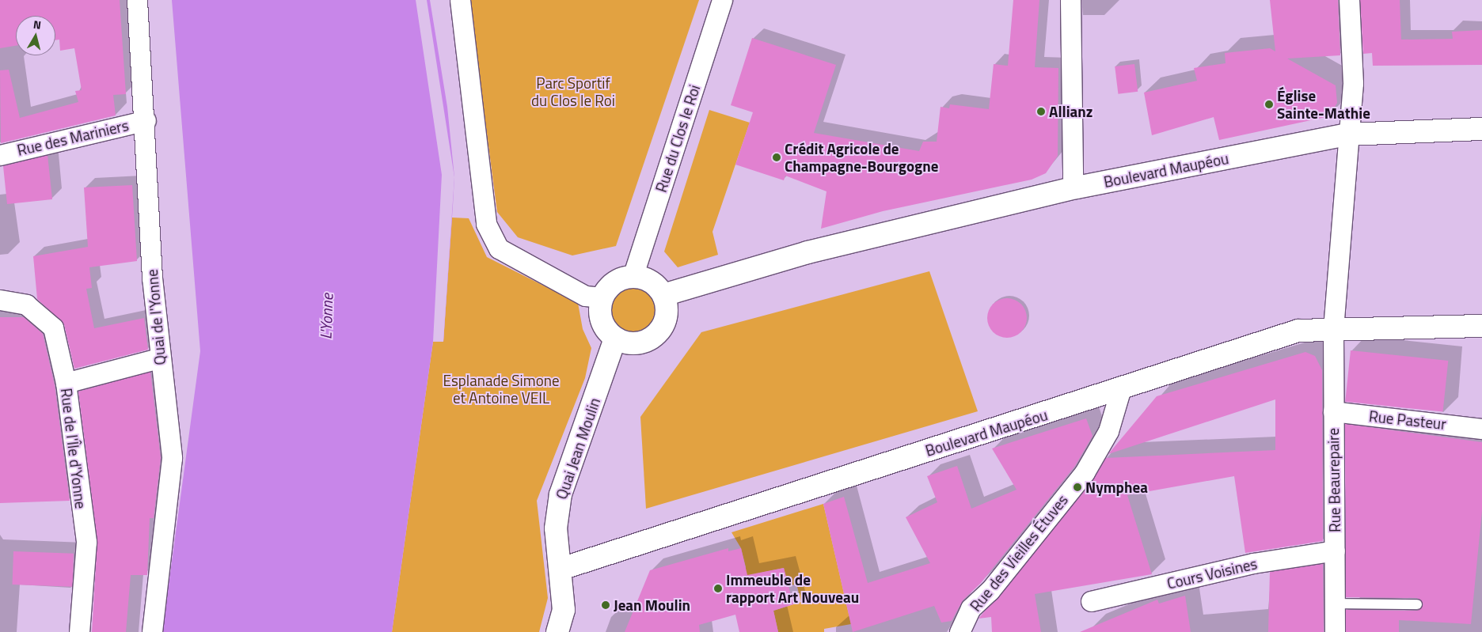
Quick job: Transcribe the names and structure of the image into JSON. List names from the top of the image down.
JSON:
{
  "streets": {
    "main road": ["Boulevard Maupéou", "Quai Jean Moulin"],
    "street": [
      "Rue des Mariniers",
      "Rue du Clos le Roi",
      "Quai de l'Yonne",
      "Rue Pasteur",
      "Rue de l'Île d'Yonne",
      "Rue Beaurepaire",
      "Rue des Vieilles Étuves",
      "Cours Voisines"
    ]
  },
  "crossings": [
    ["Rue des Mariniers", "Quai de l'Yonne"],
    ["Rue du Clos le Roi", "Boulevard Maupéou"],
    ["Rue du Clos le Roi", "Quai Jean Moulin"],
    ["Boulevard Maupéou", "Quai Jean Moulin"],
    ["Boulevard Maupéou", "Rue Beaurepaire"],
    ["Boulevard Maupéou", "Rue des Vieilles Étuves"],
    ["Rue Pasteur", "Rue Beaurepaire"],
    ["Rue Beaurepaire", "Cours Voisines"]
  ],
  "water": ["L'Yonne"],
  "parks": ["Parc Sportif du Clos le Roi", "Esplanade Simone et Antoine VEIL"],
  "places": [
    "Église Sainte-Mathie",
    "Allianz",
    "Crédit Agricole de Champagne-Bourgogne",
    "Nymphea",
    "Immeuble de rapport Art Nouveau",
    "Jean Moulin"
  ],
  "north": "top"
}
